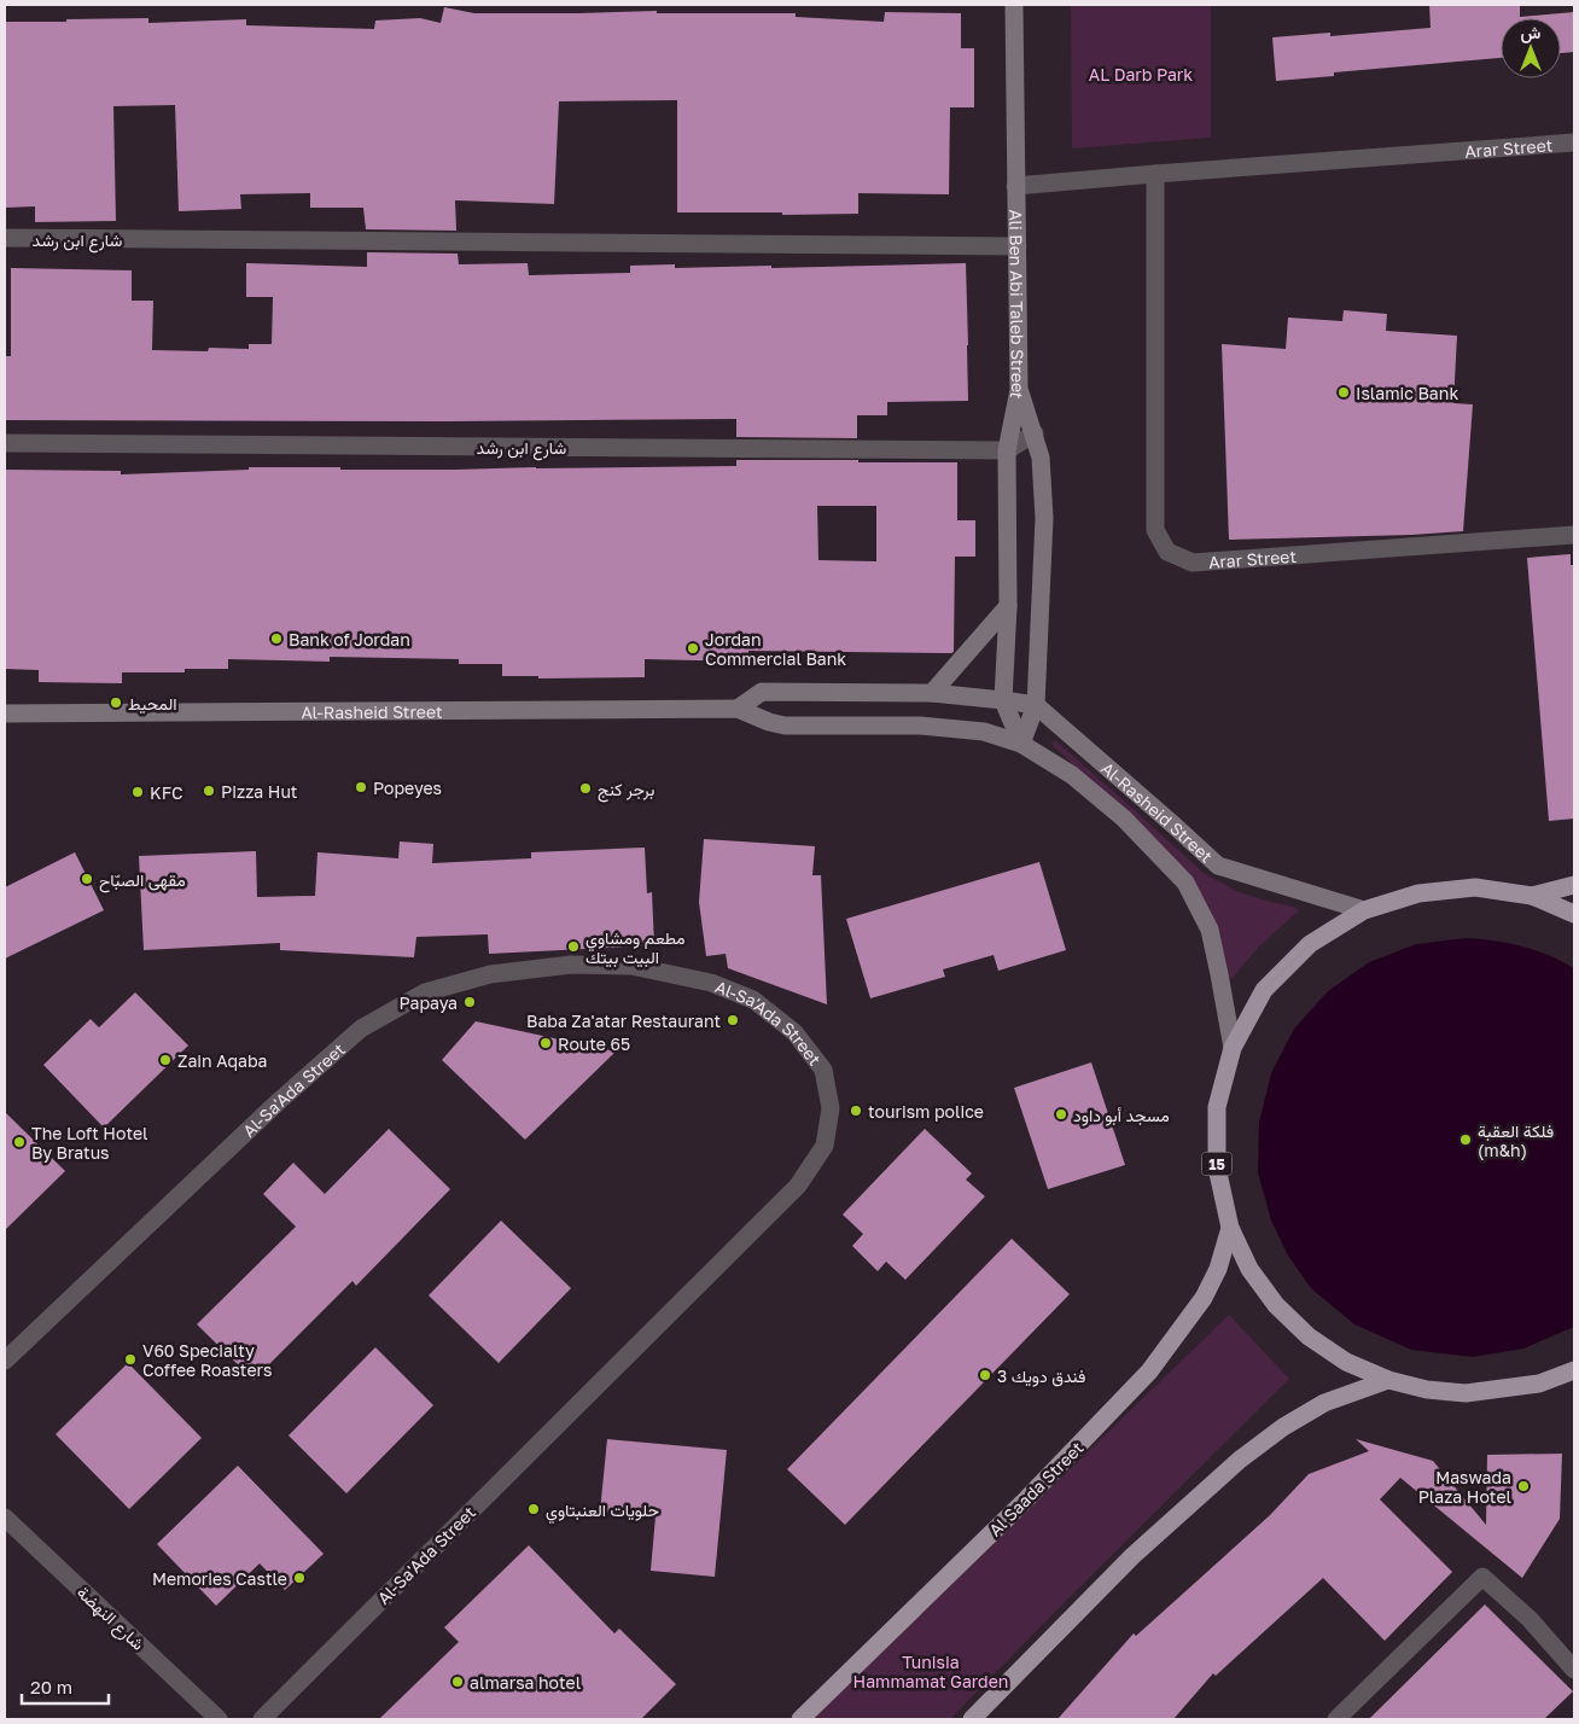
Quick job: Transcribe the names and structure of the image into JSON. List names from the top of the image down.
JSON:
{
  "streets": {
    "highway": ["15", "Al Saada Street"],
    "main road": ["Ali Ben Abi Taleb Street", "Al-Rasheid Street"],
    "street": [
      "Arar Street",
      "شارع ابن رشد",
      "Al-Sa'Ada Street",
      "شارع النهضة"
    ]
  },
  "crossings": [
    ["Arar Street", "Ali Ben Abi Taleb Street"],
    ["شارع ابن رشد", "Ali Ben Abi Taleb Street"],
    ["Ali Ben Abi Taleb Street", "Al-Rasheid Street"],
    ["Al-Rasheid Street", "15"],
    ["15", "Al Saada Street"]
  ],
  "parks": ["AL Darb Park", "Tunisia Hammamat Garden"],
  "places": [
    "Islamic Bank",
    "Bank of Jordan",
    "Jordan Commercial Bank",
    "المحيط",
    "Popeyes",
    "برجر كنج",
    "Pizza Hut",
    "KFC",
    "مقهى الصبّاح",
    "مطعم ومشاوي البيت بيتك",
    "Papaya",
    "Baba Za'atar Restaurant",
    "Route 65",
    "Zain Aqaba",
    "tourism police",
    "مسجد أبو داود",
    "فلكة العقبة (m&h)",
    "The Loft Hotel By Bratus",
    "V60 Specialty Coffee Roasters",
    "فندق دويك 3",
    "Maswada Plaza Hotel",
    "حلويات العنبتاوي",
    "Memories Castle",
    "almarsa hotel"
  ],
  "scale_bar": "20 m",
  "north": "top"
}
